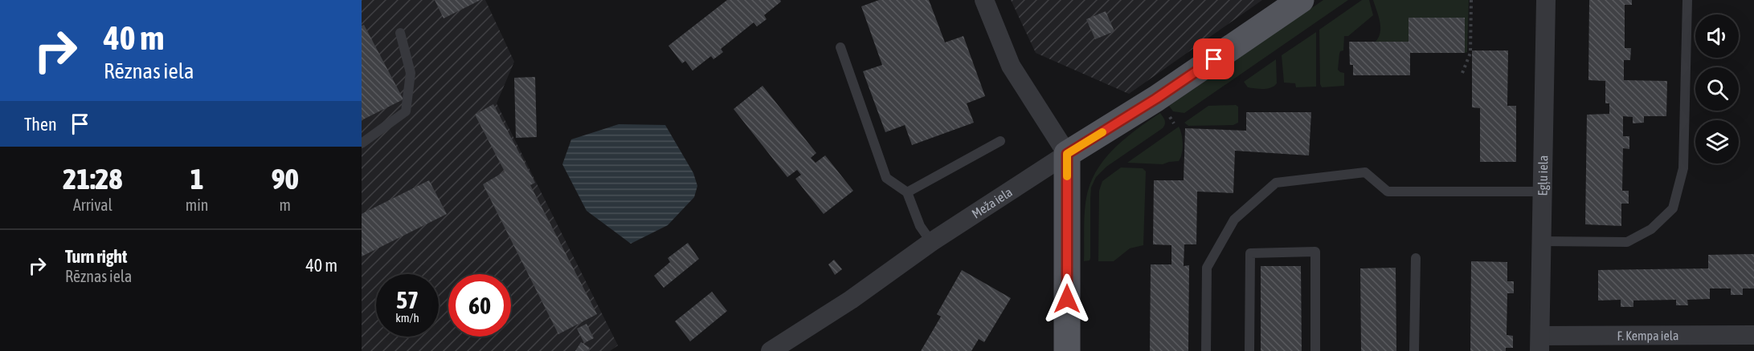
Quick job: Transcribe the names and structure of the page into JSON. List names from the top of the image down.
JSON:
{
  "streets": {
    "street": ["Egļu iela", "Meža iela", "F. Kempa iela"]
  },
  "crossings": [
    ["Egļu iela", "F. Kempa iela"]
  ],
  "page": {
    "turn": ["40 m", "Rēznas iela"],
    "then": "Then",
    "eta": [
      "21:28",
      "Arrival",
      "1",
      "min",
      "90",
      "m"
    ],
    "list": [
      {
        "name": "Turn right",
        "note": "Rēznas iela",
        "value": "40 m"
      }
    ],
    "speed": "57 km/h",
    "limit": "60"
  }
}
